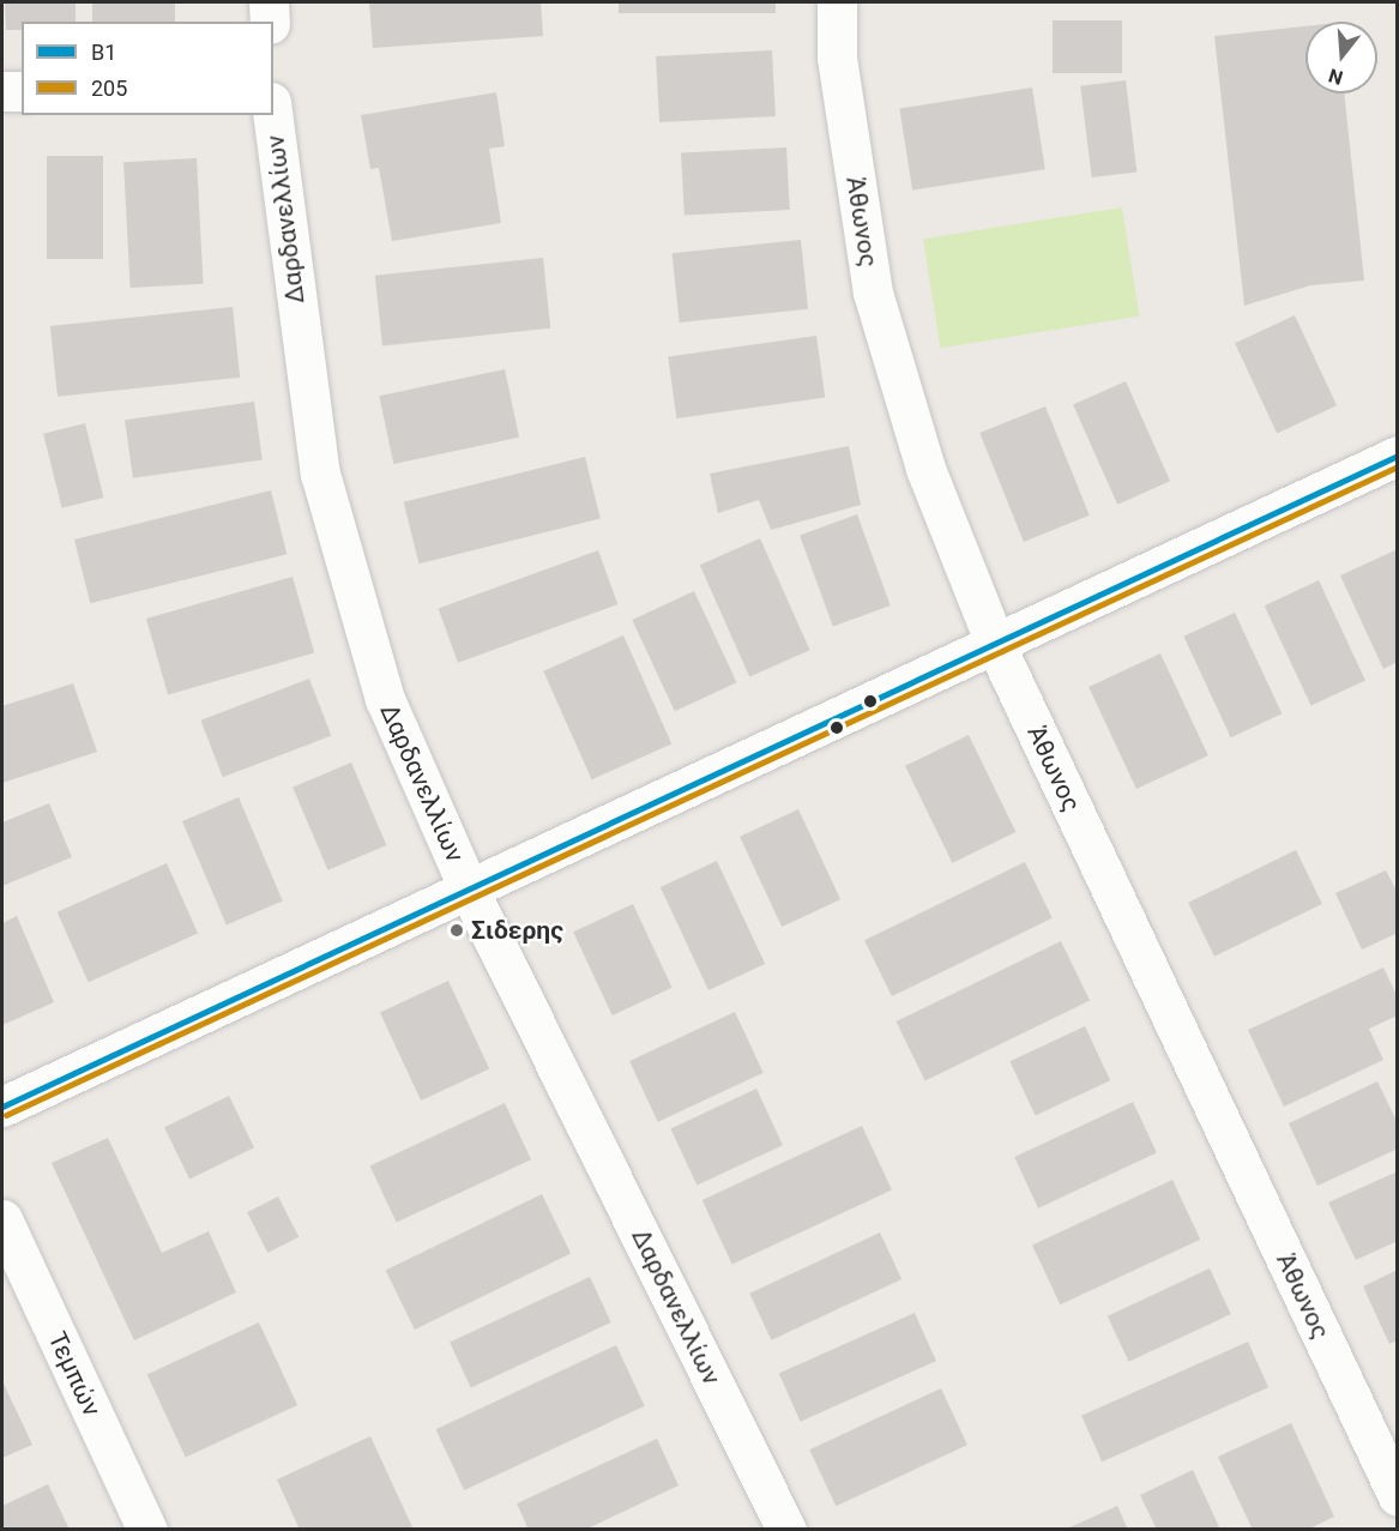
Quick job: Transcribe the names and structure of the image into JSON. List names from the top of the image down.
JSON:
{
  "streets": {
    "street": ["Δαρδανελλίων", "Άθωνος", "Τεμπών"]
  },
  "places": ["Σιδερης"],
  "lines": ["transit line Β1", "transit line 205"],
  "legend": ["Β1", "205"],
  "north": "bottom"
}
